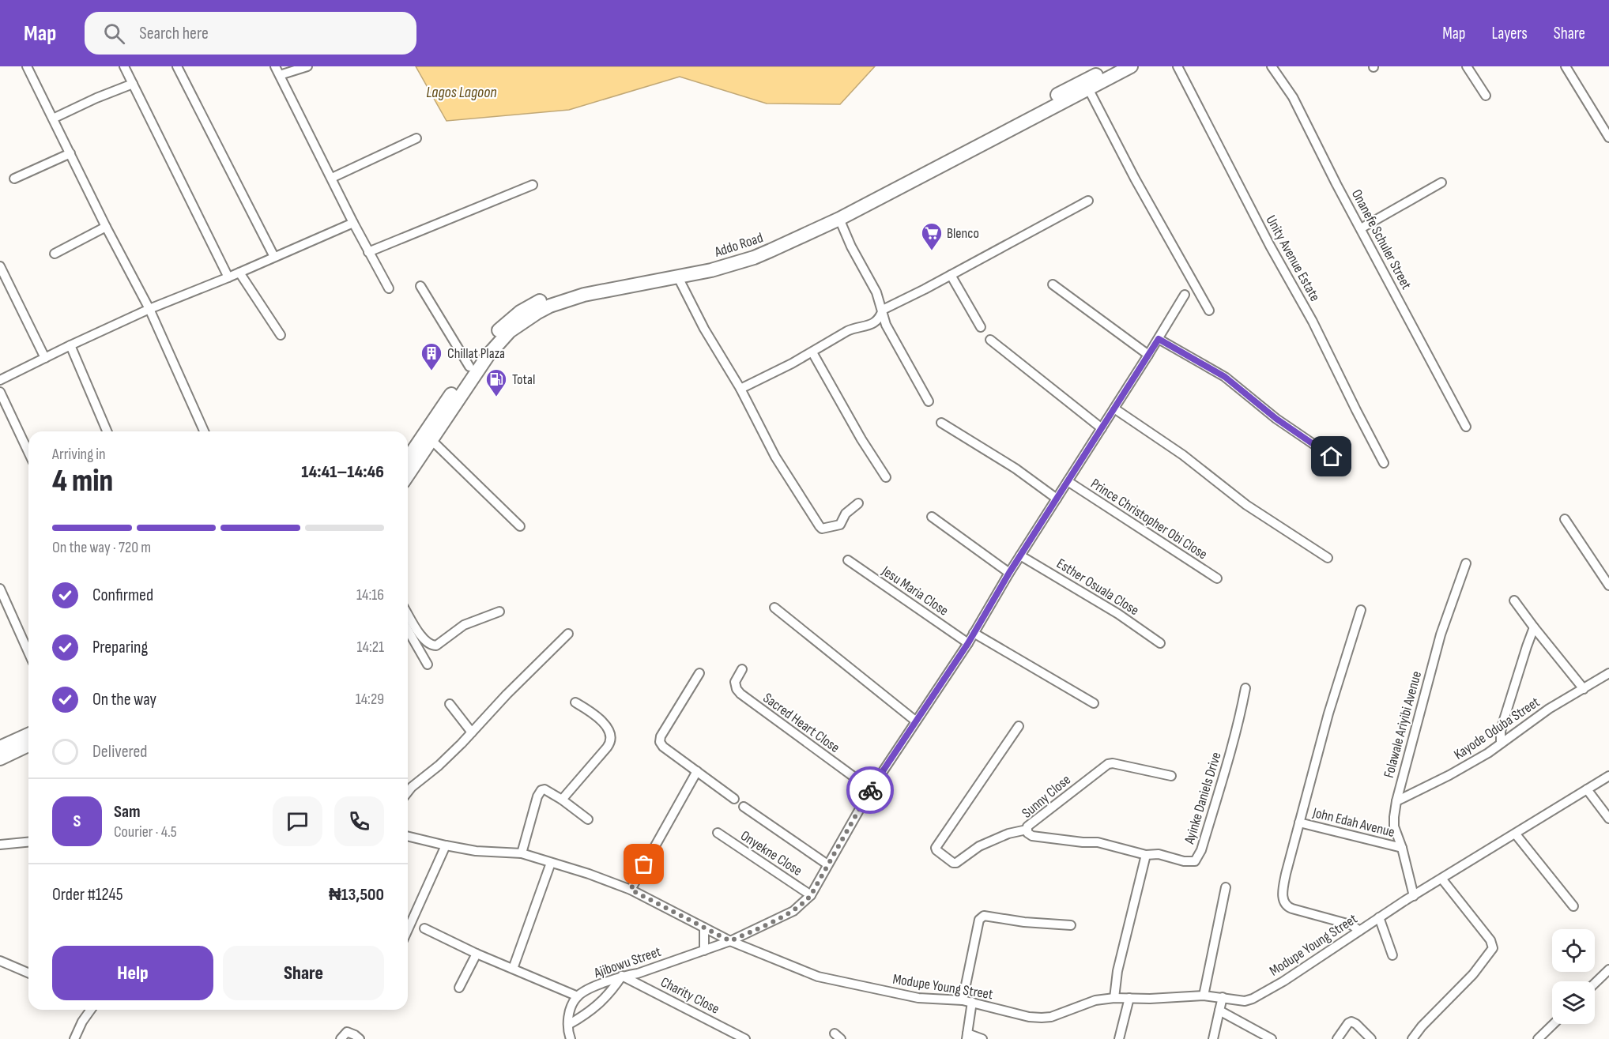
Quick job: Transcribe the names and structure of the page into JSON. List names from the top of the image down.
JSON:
{
  "streets": {
    "main road": ["Addo Road"],
    "street": [
      "Onanefe Schuler Street",
      "Unity Avenue Estate",
      "Prince Christopher Obi Close",
      "Esther Osuala Close",
      "Jesu Maria Close",
      "Sacred Heart Close",
      "Folawale Ariyibi Avenue",
      "Kayode Oduba Street",
      "Sunny Close",
      "Ayinke Daniels Drive",
      "John Edah Avenue",
      "Onyekne Close",
      "Modupe Young Street",
      "Ajibowu Street",
      "Charity Close"
    ]
  },
  "crossings": [
    ["Prince Christopher Obi Close", "Ajibowu Street"],
    ["Esther Osuala Close", "Ajibowu Street"],
    ["Jesu Maria Close", "Ajibowu Street"],
    ["Sacred Heart Close", "Ajibowu Street"],
    ["Folawale Ariyibi Avenue", "Kayode Oduba Street"],
    ["Folawale Ariyibi Avenue", "John Edah Avenue"],
    ["Folawale Ariyibi Avenue", "Modupe Young Street"],
    ["Sunny Close", "Ayinke Daniels Drive"],
    ["Onyekne Close", "Ajibowu Street"],
    ["Modupe Young Street", "Ajibowu Street"],
    ["Ajibowu Street", "Charity Close"]
  ],
  "water": ["Lagos Lagoon"],
  "places": {
    "supermarket": ["Blenco"],
    "building": ["Chillat Plaza"],
    "fuel station": ["Total"]
  },
  "page": {
    "header": "Map",
    "search": "Search here",
    "nav": ["Map", "Layers", "Share"],
    "heading": ["4 min", "Arriving in", "14:41–14:46"],
    "panel": [
      "Sam",
      "Courier · 4.5",
      "Order #1245",
      "₦13,500"
    ],
    "bar": "On the way · 720 m",
    "list": [
      ["Confirmed", "14:16"],
      ["Preparing", "14:21"],
      ["On the way", "14:29"],
      "Delivered"
    ],
    "round": "S",
    "buttons": ["Help", "Share"]
  }
}
